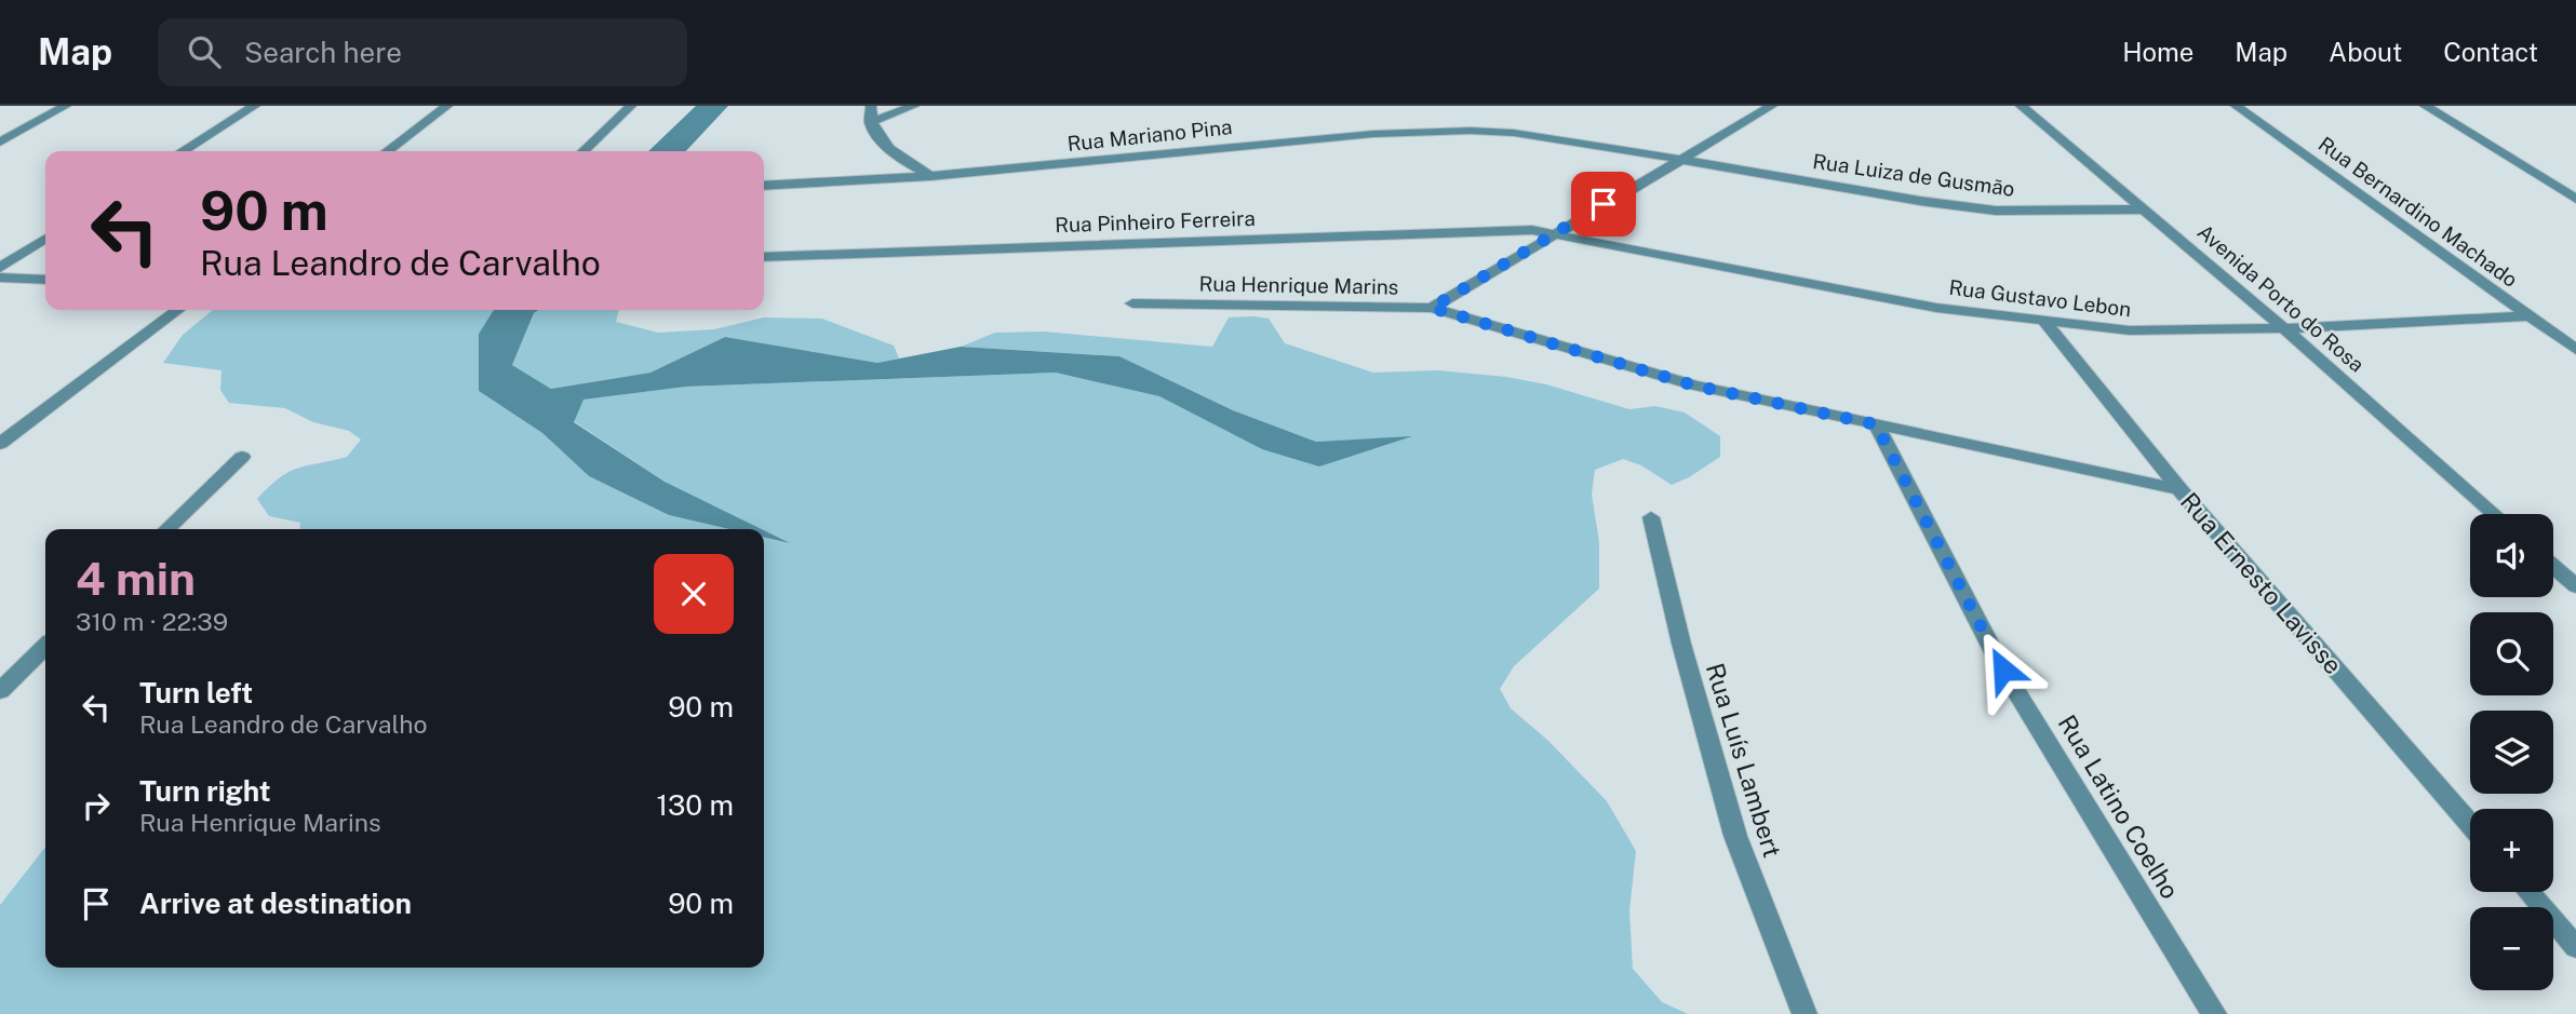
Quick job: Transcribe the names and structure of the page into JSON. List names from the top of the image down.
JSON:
{
  "streets": {
    "street": [
      "Rua Mariano Pina",
      "Rua Luiza de Gusmão",
      "Rua Bernardino Machado",
      "Rua Pinheiro Ferreira",
      "Rua Henrique Marins",
      "Rua Gustavo Lebon",
      "Avenida Porto do Rosa",
      "Rua Ernesto Lavisse",
      "Rua Luís Lambert",
      "Rua Latino Coelho"
    ]
  },
  "crossings": [
    ["Rua Mariano Pina", "Rua Luiza de Gusmão"],
    ["Rua Mariano Pina", "Rua Henrique Marins"],
    ["Rua Luiza de Gusmão", "Rua Henrique Marins"],
    ["Rua Luiza de Gusmão", "Avenida Porto do Rosa"],
    ["Rua Bernardino Machado", "Rua Gustavo Lebon"],
    ["Rua Pinheiro Ferreira", "Rua Henrique Marins"],
    ["Rua Pinheiro Ferreira", "Rua Gustavo Lebon"],
    ["Rua Henrique Marins", "Rua Gustavo Lebon"],
    ["Rua Gustavo Lebon", "Avenida Porto do Rosa"],
    ["Rua Gustavo Lebon", "Rua Ernesto Lavisse"]
  ],
  "page": {
    "header": "Map",
    "search": "Search here",
    "nav": [
      "Home",
      "Map",
      "About",
      "Contact"
    ],
    "turn": ["90 m", "Rua Leandro de Carvalho"],
    "map_buttons": ["+", "−"],
    "heading": ["4 min", "310 m · 22:39"],
    "list": [
      {
        "name": "Turn left",
        "note": "Rua Leandro de Carvalho",
        "value": "90 m"
      },
      {
        "name": "Turn right",
        "note": "Rua Henrique Marins",
        "value": "130 m"
      },
      {
        "name": "Arrive at destination",
        "value": "90 m"
      }
    ]
  }
}
